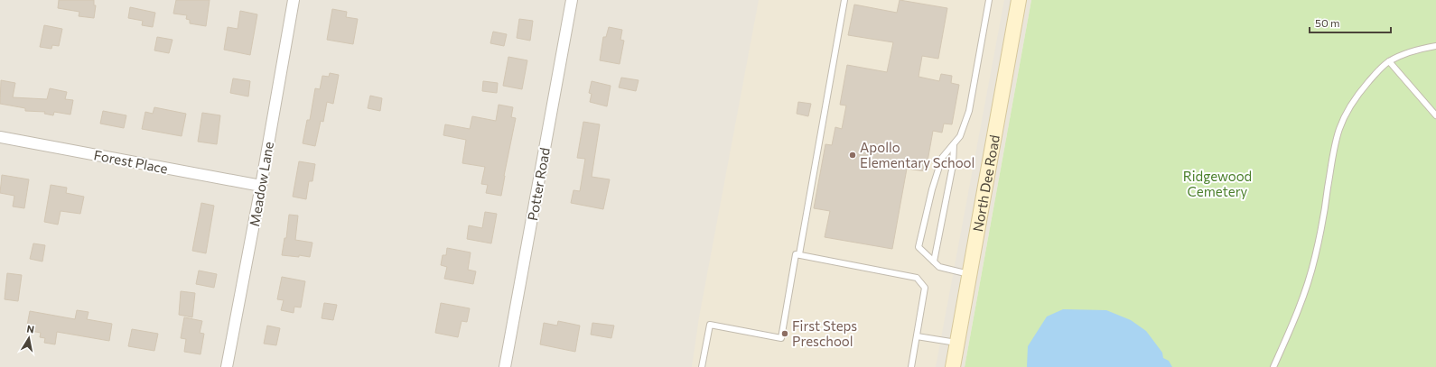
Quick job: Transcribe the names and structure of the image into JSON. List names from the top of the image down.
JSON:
{
  "streets": {
    "street": [
      "Forest Place",
      "North Dee Road",
      "Meadow Lane",
      "Potter Road"
    ]
  },
  "crossings": [
    ["Forest Place", "Meadow Lane"]
  ],
  "parks": ["Ridgewood Cemetery"],
  "places": ["Apollo Elementary School", "First Steps Preschool"],
  "scale_bar": "50 m",
  "north": "top"
}
